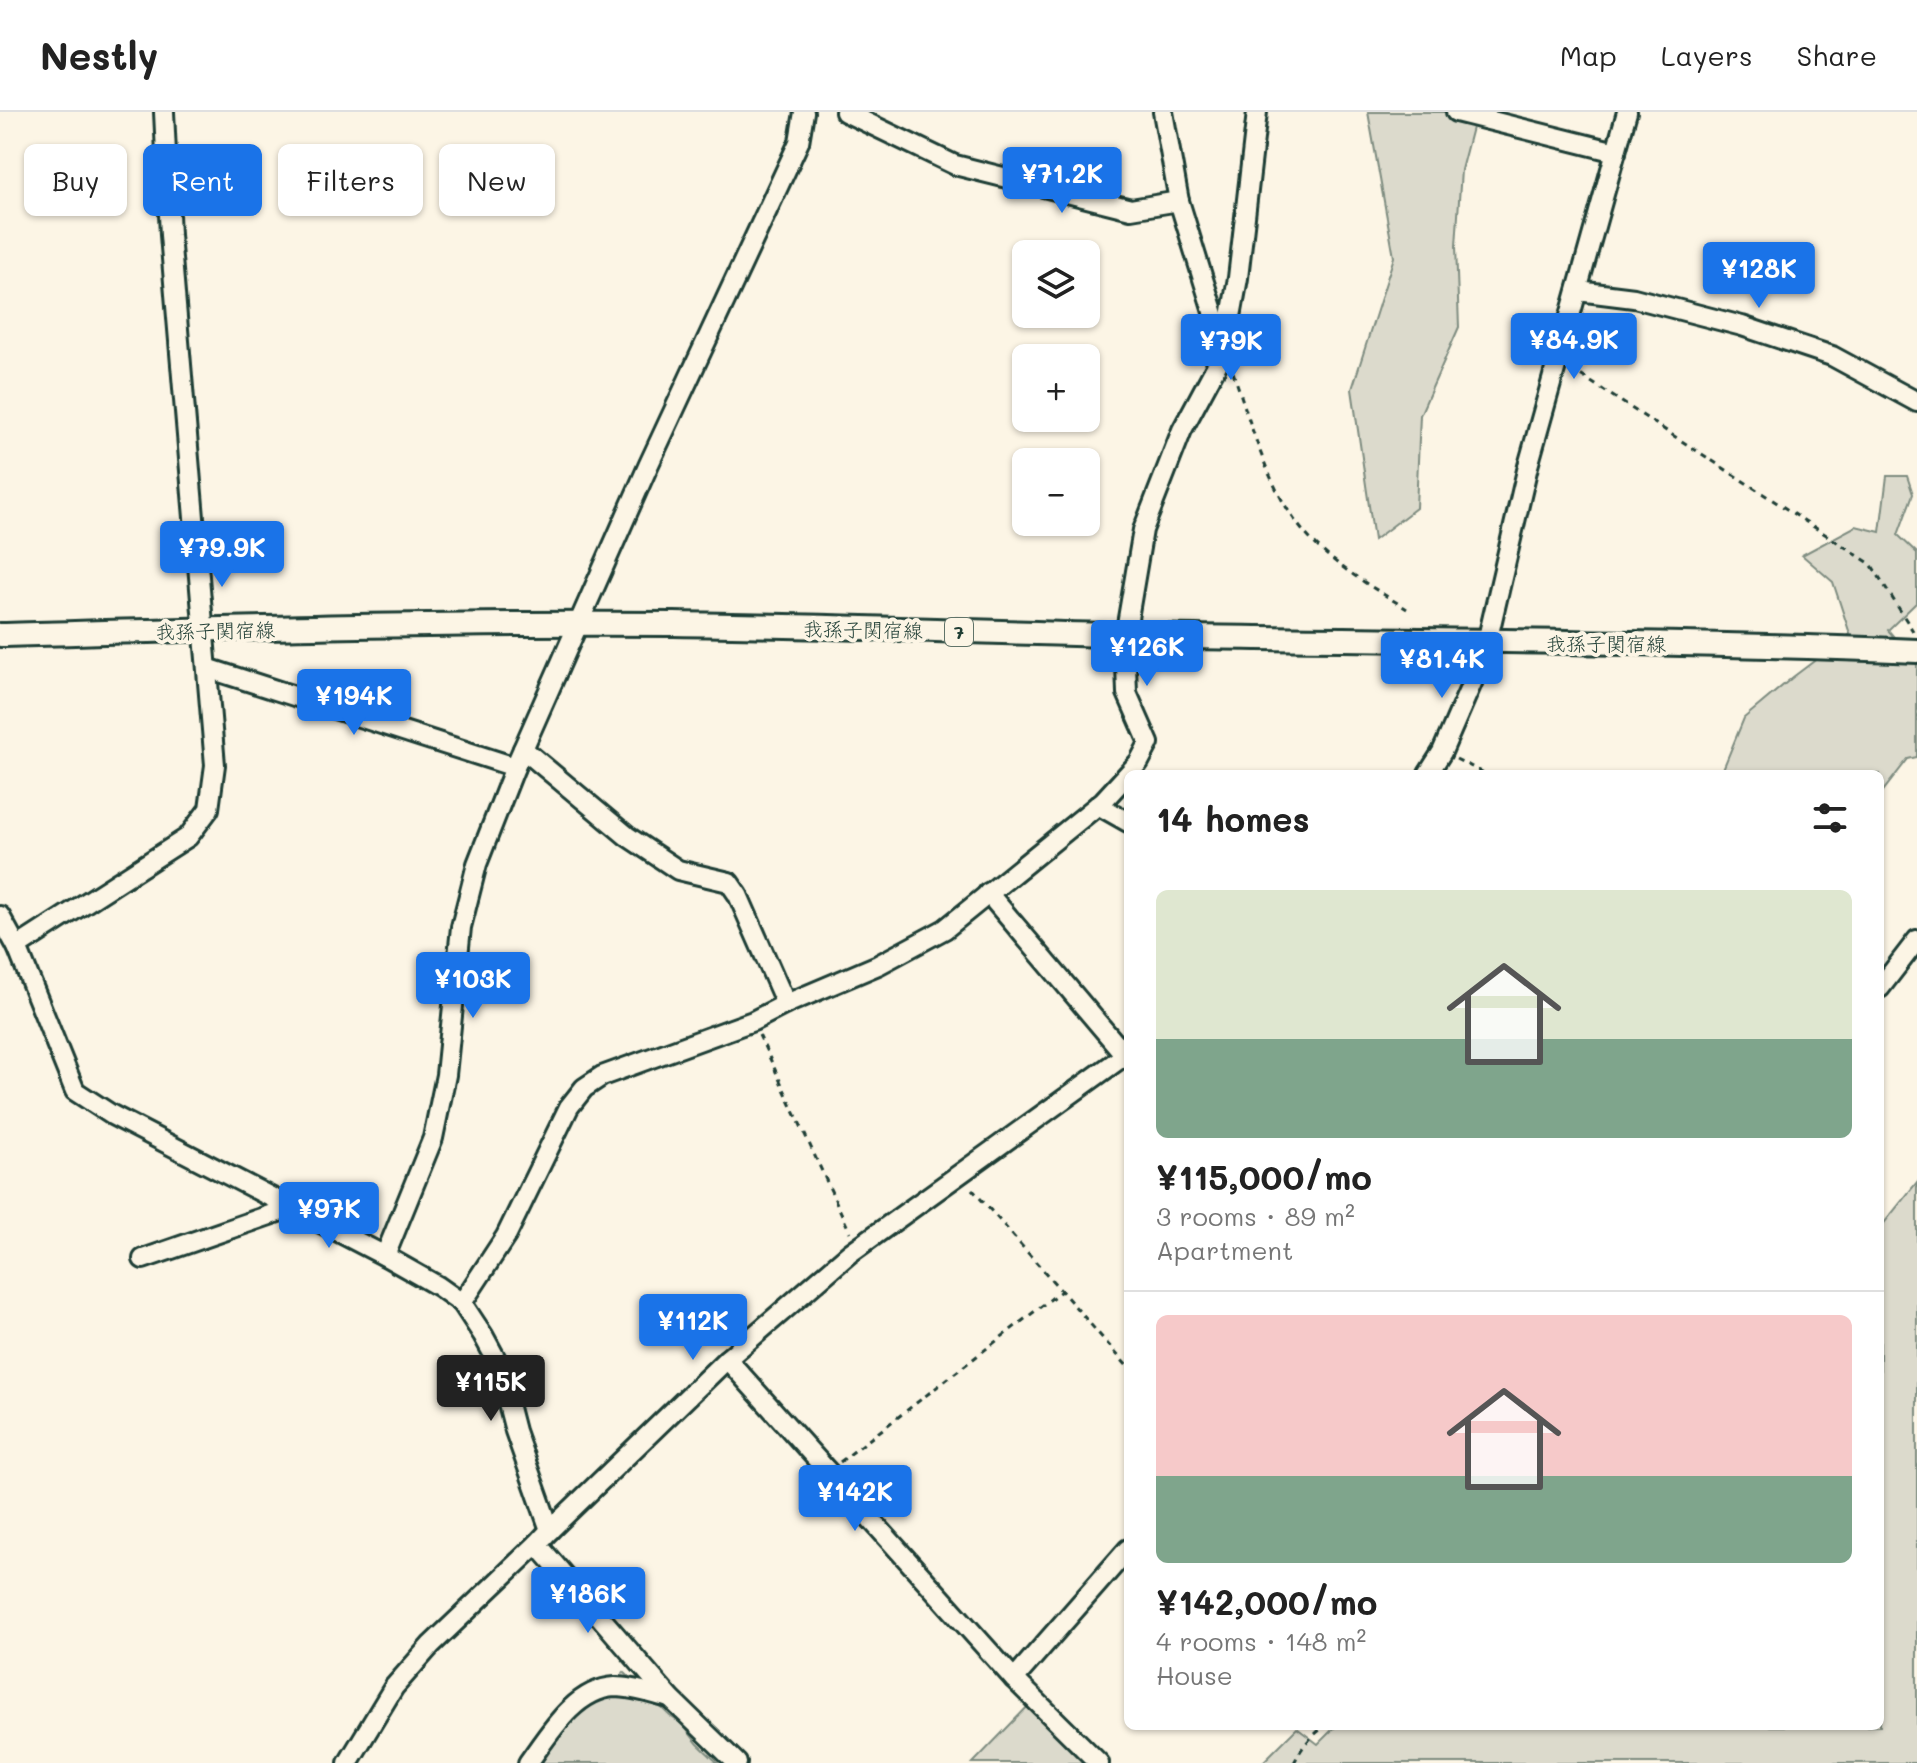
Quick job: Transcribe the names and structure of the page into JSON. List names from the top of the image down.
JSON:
{
  "streets": {
    "main road": ["我孫子関宿線", "7"]
  },
  "page": {
    "header": "Nestly",
    "nav": ["Map", "Layers", "Share"],
    "chip": [
      "Buy",
      "Rent",
      "Filters",
      "New"
    ],
    "price": [
      "¥71.2K",
      "¥128K",
      "¥84.9K",
      "¥79K",
      "¥79.9K",
      "¥126K",
      "¥81.4K",
      "¥194K",
      "¥103K",
      "¥97K",
      "¥112K",
      "¥115K",
      "¥142K",
      "¥186K"
    ],
    "map_buttons": ["+", "−"],
    "heading": "14 homes",
    "list": [
      {
        "name": "¥115,000/mo",
        "note": "3 rooms · 89 m² · Apartment"
      },
      {
        "name": "¥142,000/mo",
        "note": "4 rooms · 148 m² · House"
      }
    ]
  }
}
